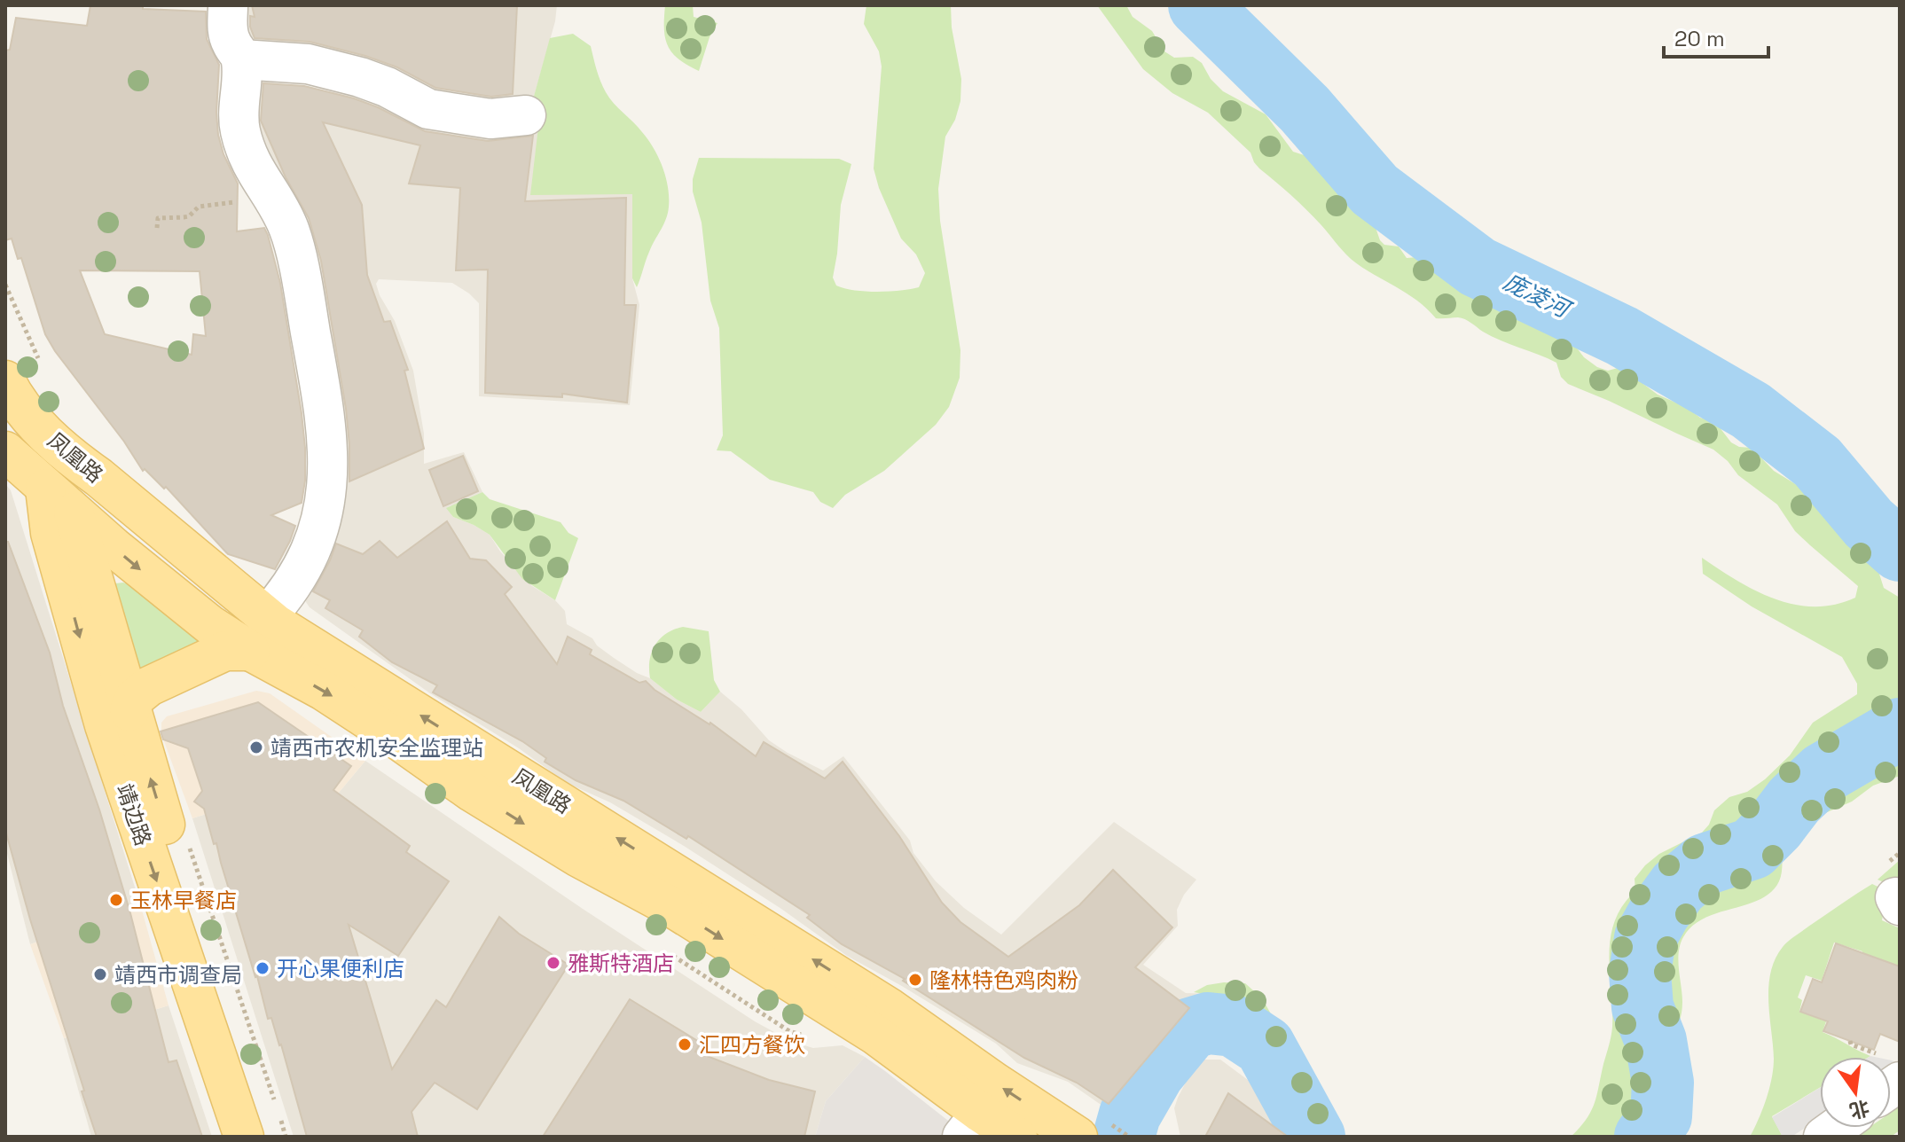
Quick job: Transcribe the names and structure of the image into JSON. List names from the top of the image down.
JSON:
{
  "streets": {
    "main road": ["凤凰路", "靖边路"]
  },
  "crossings": [
    ["凤凰路", "靖边路"]
  ],
  "water": ["庞凌河"],
  "places": [
    "靖西市农机安全监理站",
    "玉林早餐店",
    "雅斯特酒店",
    "开心果便利店",
    "靖西市调查局",
    "隆林特色鸡肉粉",
    "汇四方餐饮"
  ],
  "scale_bar": "20 m",
  "north": "bottom"
}
